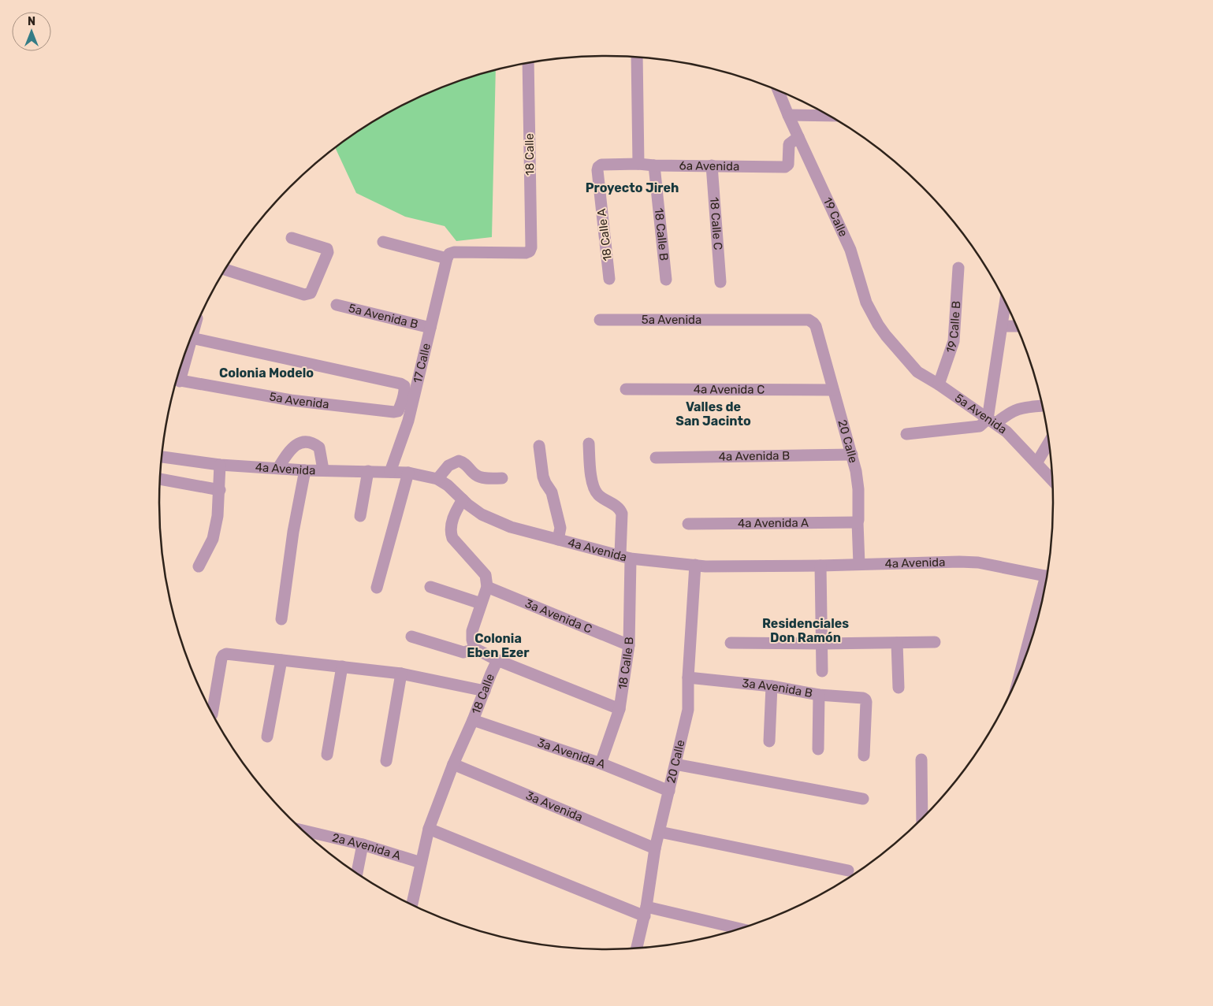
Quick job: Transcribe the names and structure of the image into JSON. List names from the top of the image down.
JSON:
{
  "streets": {
    "street": [
      "18 Calle",
      "6a Avenida",
      "19 Calle",
      "18 Calle C",
      "18 Calle B",
      "18 Calle A",
      "5a Avenida B",
      "5a Avenida",
      "19 Calle B",
      "17 Calle",
      "4a Avenida C",
      "20 Calle",
      "4a Avenida B",
      "4a Avenida",
      "4a Avenida A",
      "3a Avenida C",
      "3a Avenida B",
      "3a Avenida A",
      "3a Avenida",
      "2a Avenida A"
    ]
  },
  "crossings": [
    ["18 Calle", "17 Calle"],
    ["18 Calle", "3a Avenida A"],
    ["18 Calle", "3a Avenida"],
    ["18 Calle", "2a Avenida A"],
    ["6a Avenida", "19 Calle"],
    ["6a Avenida", "18 Calle C"],
    ["6a Avenida", "18 Calle B"],
    ["6a Avenida", "18 Calle A"],
    ["19 Calle", "5a Avenida"],
    ["18 Calle B", "4a Avenida"],
    ["18 Calle B", "3a Avenida C"],
    ["18 Calle B", "3a Avenida A"],
    ["5a Avenida B", "17 Calle"],
    ["5a Avenida", "19 Calle B"],
    ["5a Avenida", "20 Calle"],
    ["17 Calle", "4a Avenida"],
    ["4a Avenida C", "20 Calle"],
    ["20 Calle", "4a Avenida B"],
    ["20 Calle", "4a Avenida"],
    ["20 Calle", "4a Avenida A"],
    ["20 Calle", "3a Avenida B"],
    ["20 Calle", "3a Avenida A"],
    ["20 Calle", "3a Avenida"]
  ],
  "districts": [
    "Proyecto Jireh",
    "Colonia Modelo",
    "Valles de San Jacinto",
    "Residenciales Don Ramón",
    "Colonia Eben Ezer"
  ],
  "north": "top"
}
